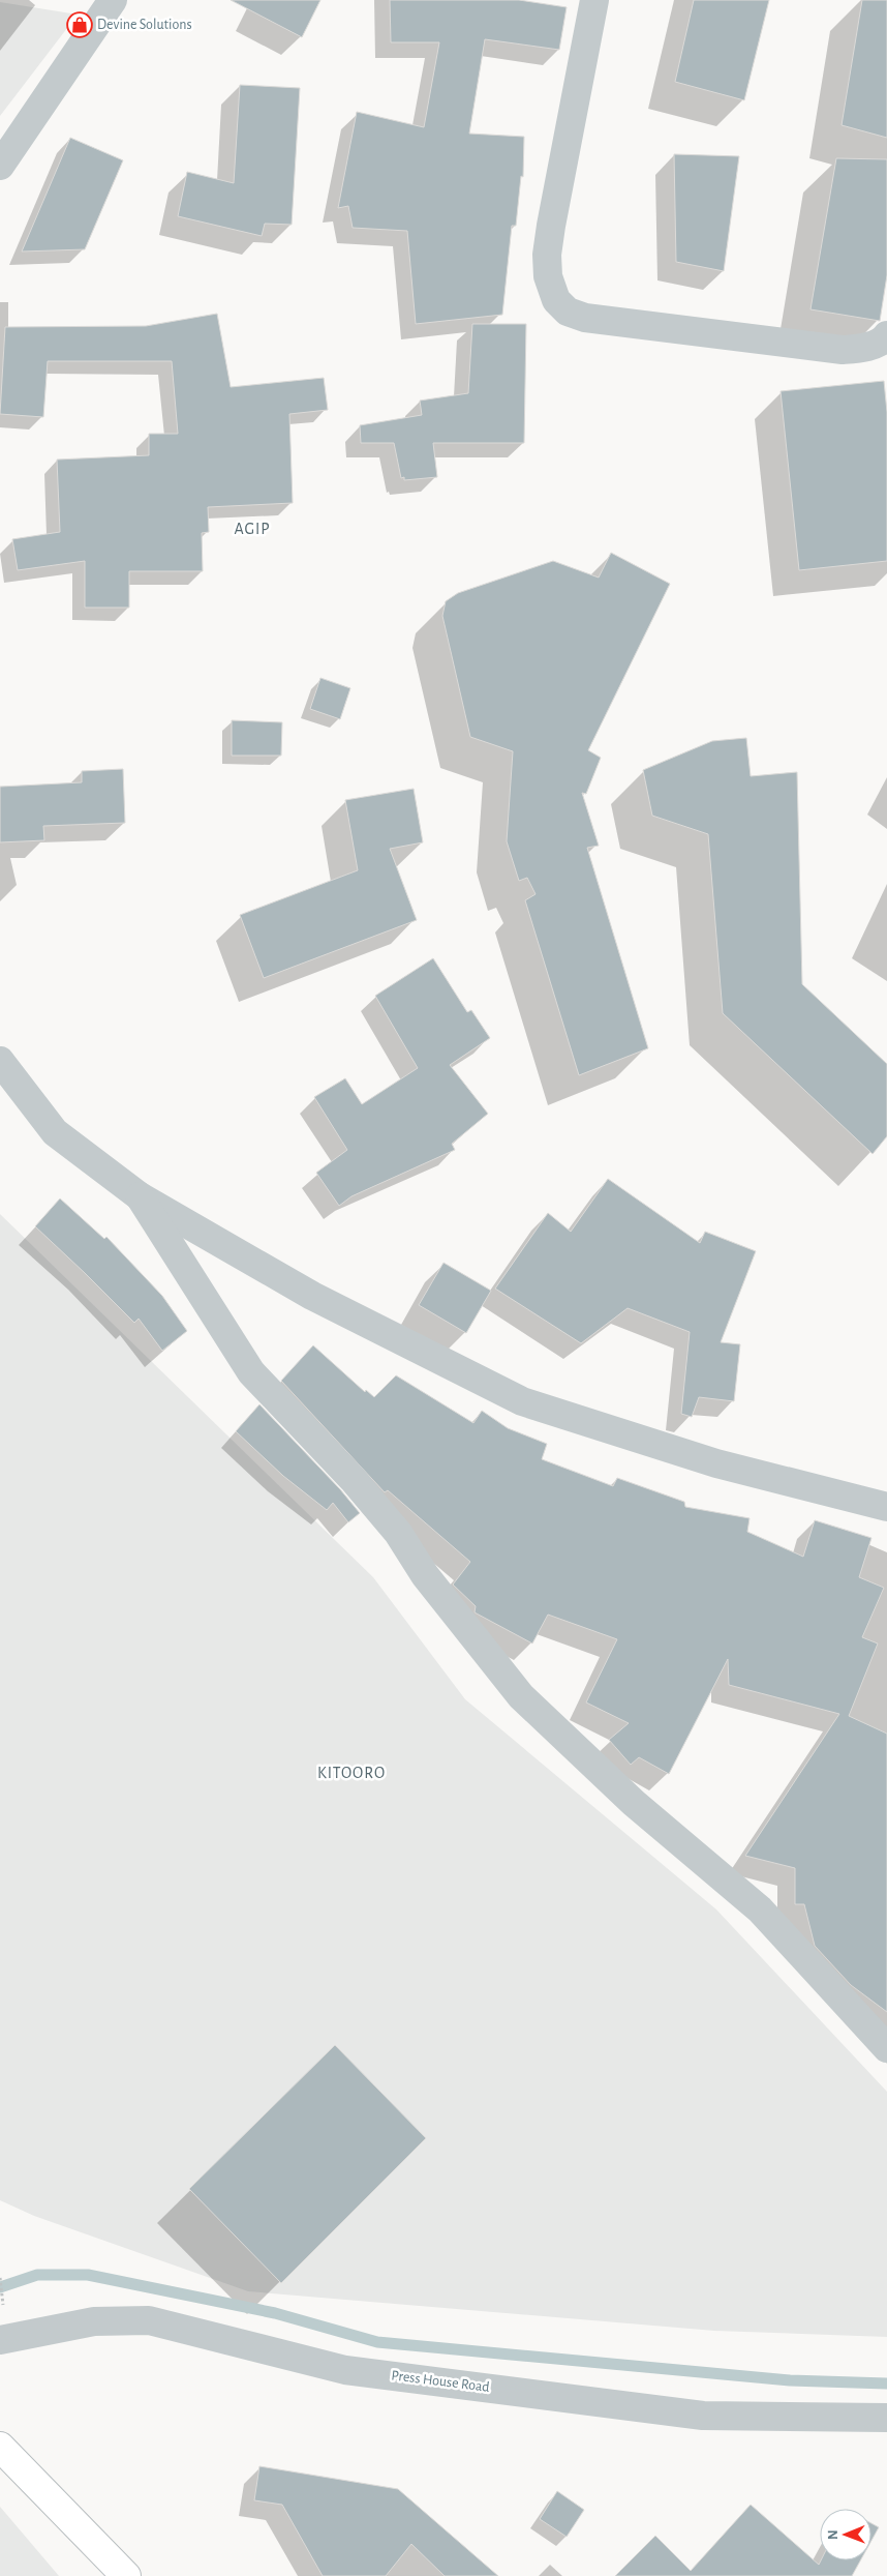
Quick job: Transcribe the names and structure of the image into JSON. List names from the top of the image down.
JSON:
{
  "streets": {
    "street": ["Press House Road"]
  },
  "districts": ["AGIP", "KITOORO"],
  "places": {
    "shop": ["Devine Solutions"]
  },
  "north": "left"
}
